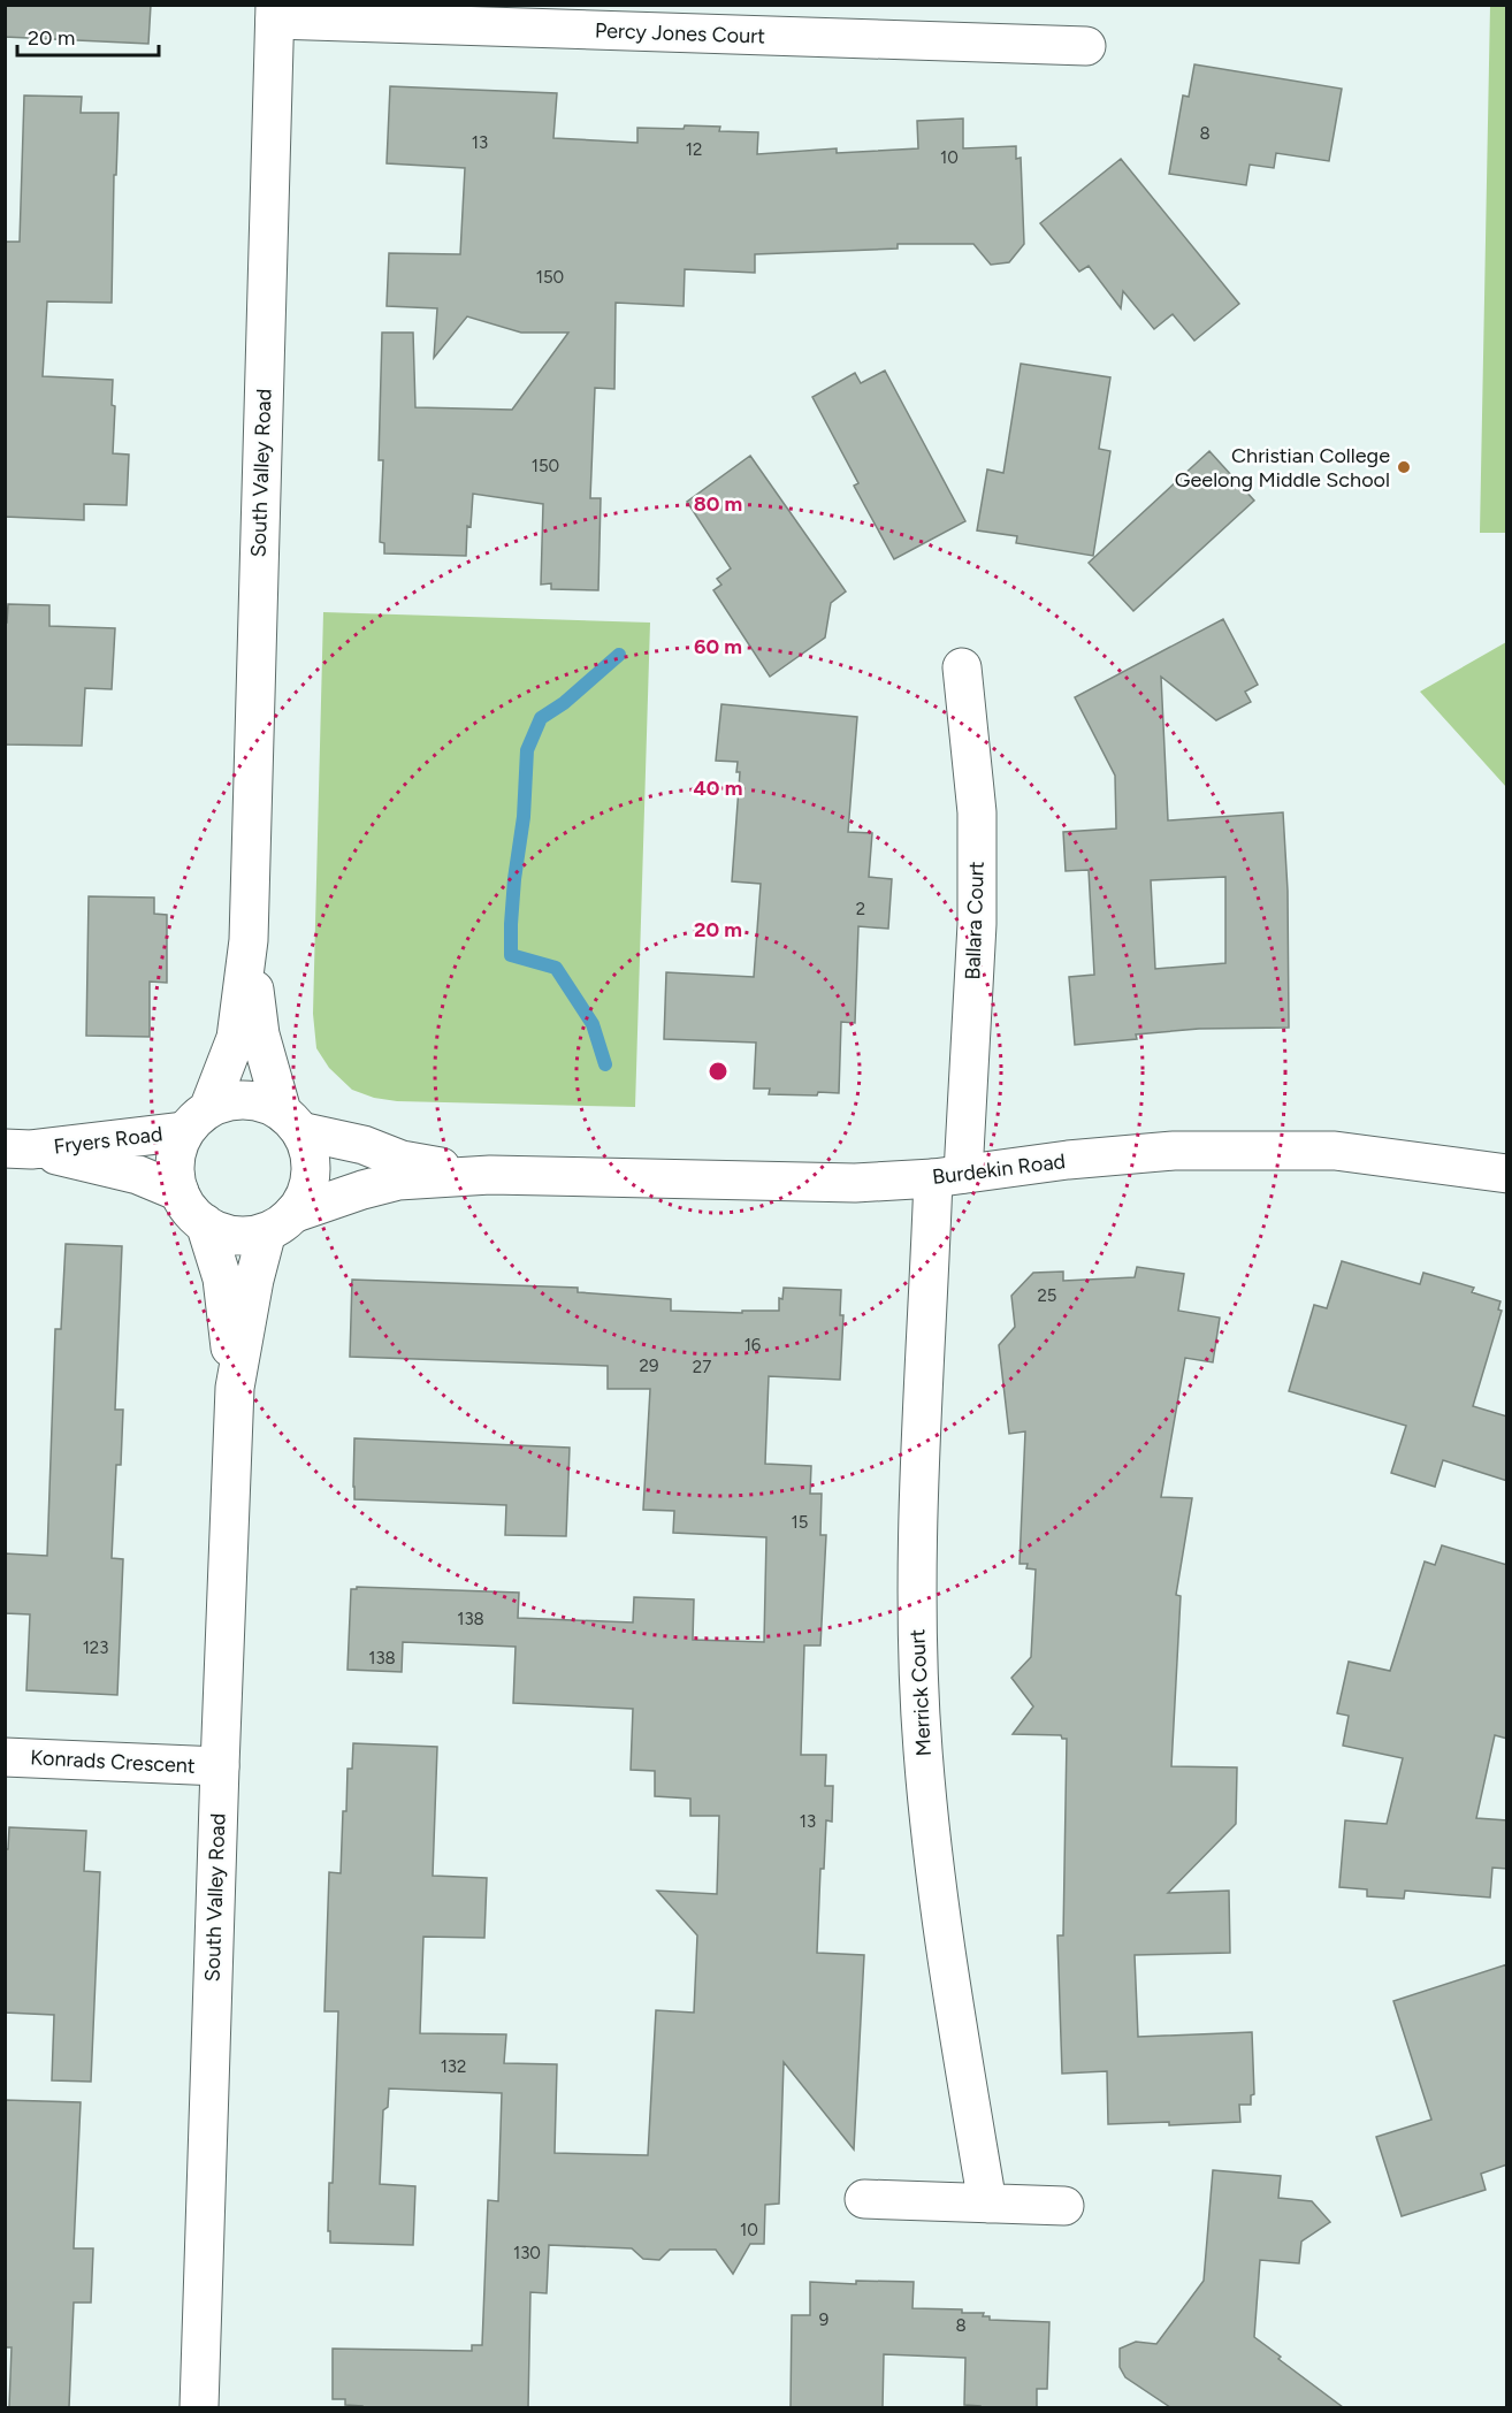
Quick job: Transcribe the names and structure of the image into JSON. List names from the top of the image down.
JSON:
{
  "streets": {
    "street": [
      "Percy Jones Court",
      "South Valley Road",
      "Ballara Court",
      "Fryers Road",
      "Burdekin Road",
      "Merrick Court",
      "Konrads Crescent"
    ]
  },
  "crossings": [
    ["Percy Jones Court", "South Valley Road"],
    ["South Valley Road", "Fryers Road"],
    ["South Valley Road", "Burdekin Road"],
    ["South Valley Road", "Konrads Crescent"],
    ["Ballara Court", "Burdekin Road"],
    ["Ballara Court", "Merrick Court"],
    ["Fryers Road", "Burdekin Road"],
    ["Burdekin Road", "Merrick Court"]
  ],
  "places": ["Christian College Geelong Middle School"],
  "house_numbers": [
    "8",
    "13",
    "12",
    "10",
    "150",
    "150",
    "2",
    "25",
    "16",
    "29",
    "27",
    "15",
    "138",
    "123",
    "138",
    "13",
    "132",
    "10",
    "130",
    "9",
    "8"
  ],
  "scale_bar": "20 m",
  "rings": [
    "80 m",
    "60 m",
    "40 m",
    "20 m"
  ]
}
